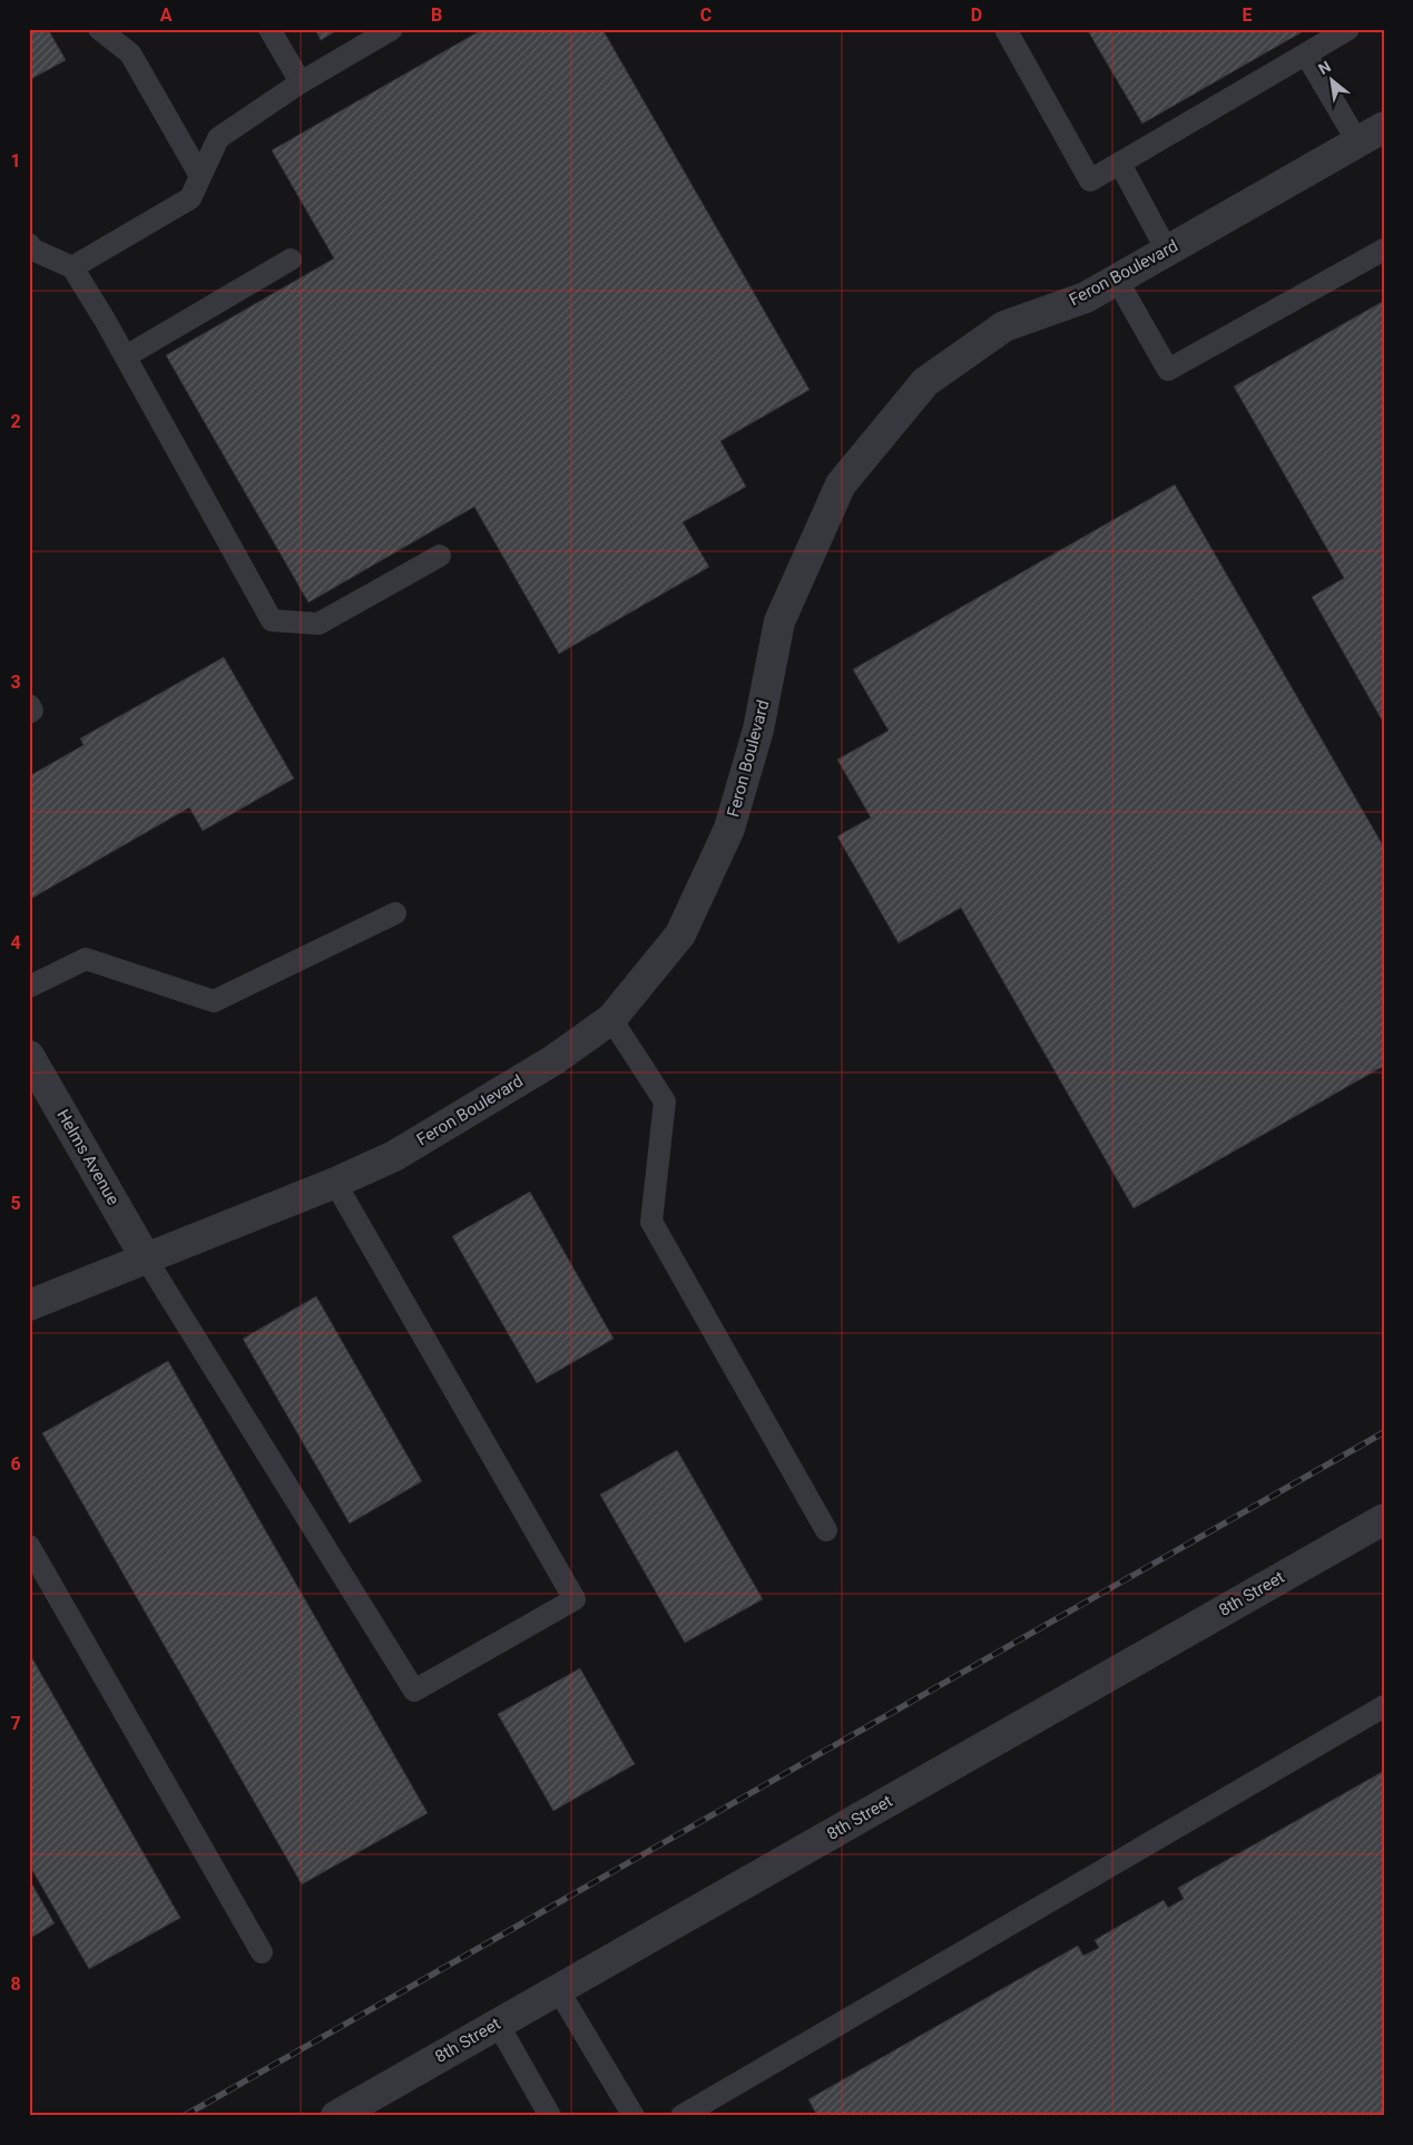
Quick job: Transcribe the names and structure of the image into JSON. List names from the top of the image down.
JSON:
{
  "streets": {
    "street": ["Feron Boulevard", "Helms Avenue", "8th Street"]
  },
  "crossings": [
    ["Feron Boulevard", "Helms Avenue"]
  ],
  "north": "top left",
  "grid": {
    "columns": [
      "A",
      "B",
      "C",
      "D",
      "E"
    ],
    "rows": [
      "1",
      "2",
      "3",
      "4",
      "5",
      "6",
      "7",
      "8"
    ]
  }
}
